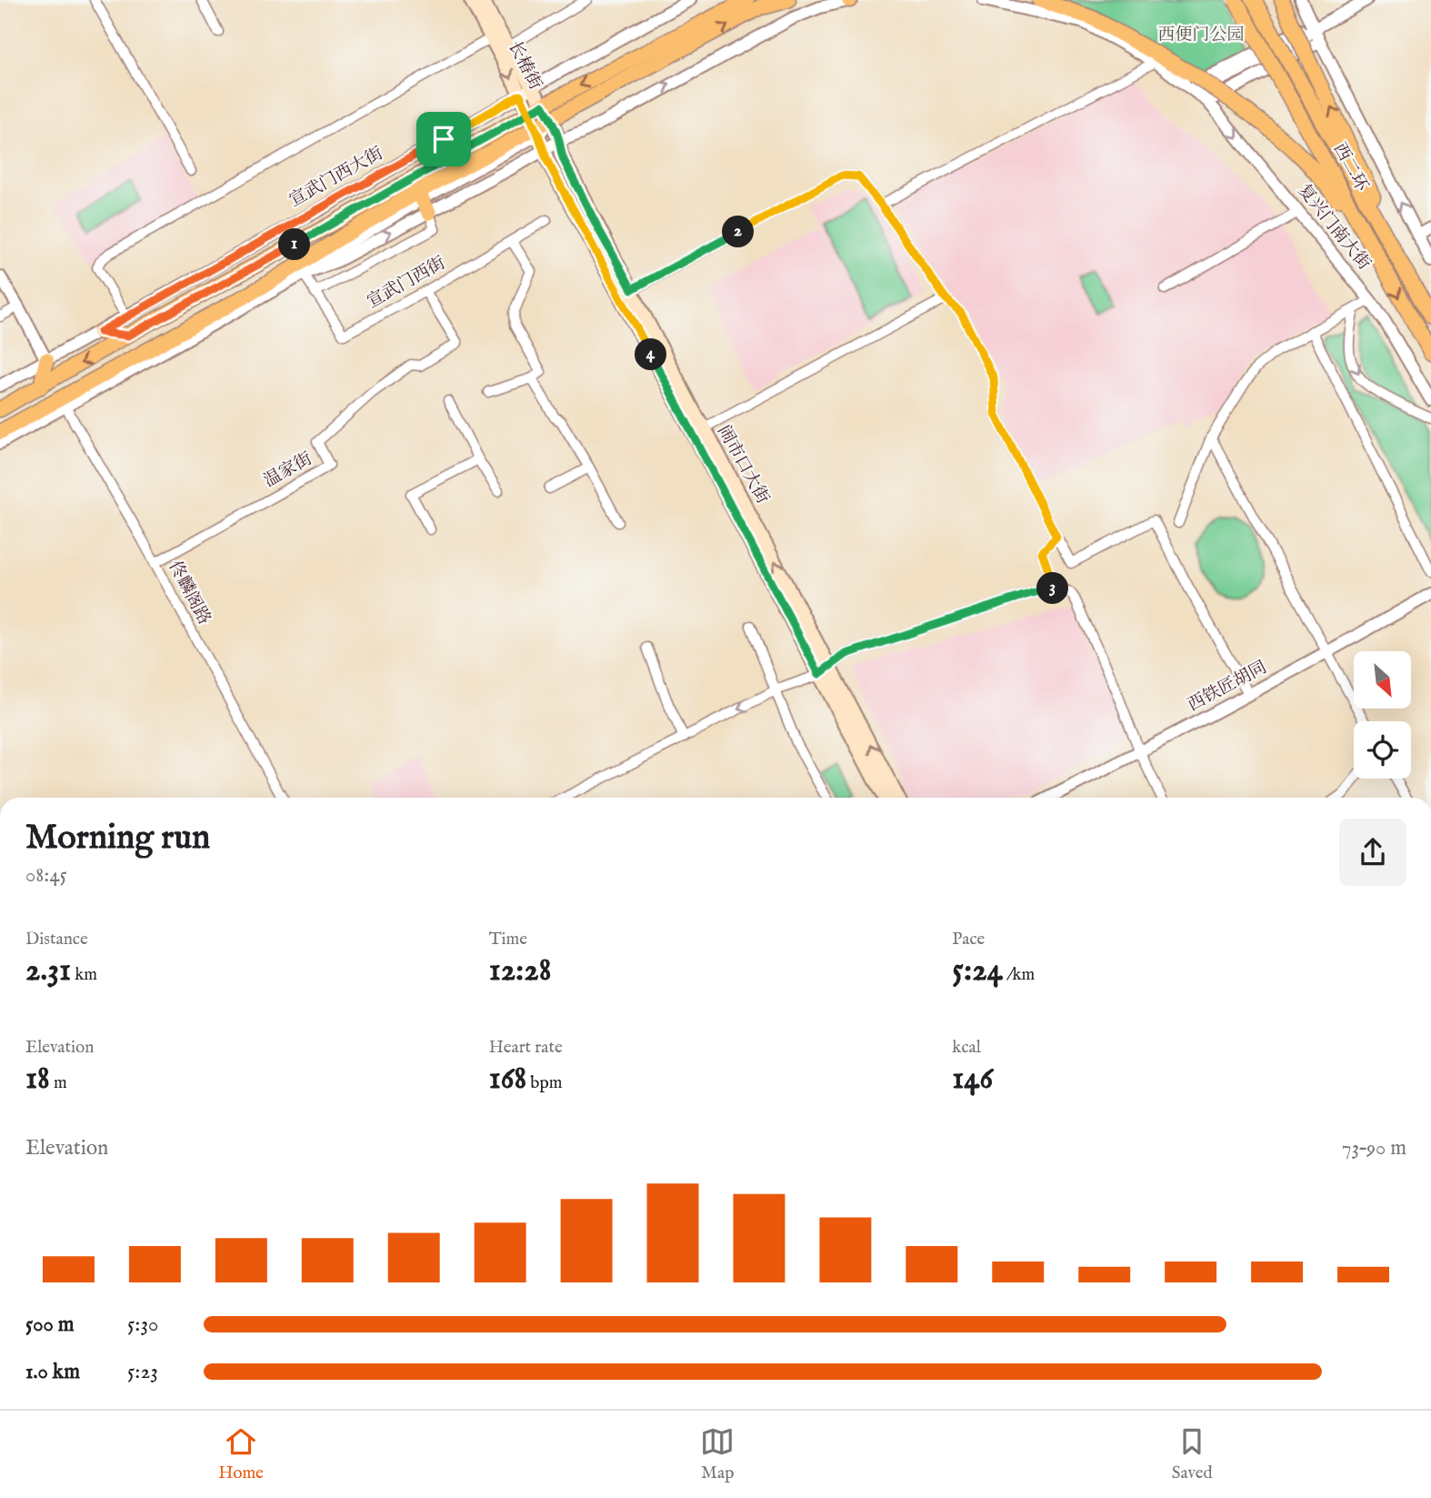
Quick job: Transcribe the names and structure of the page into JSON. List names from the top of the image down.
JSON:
{
  "streets": {
    "main road": ["长椿街", "西二环", "闹市口大街"],
    "street": [
      "宣武门西大街",
      "复兴门南大街",
      "宣武门西街",
      "温家街",
      "佟麟阁路",
      "西铁匠胡同"
    ]
  },
  "crossings": [
    ["长椿街", "宣武门西大街"],
    ["长椿街", "闹市口大街"],
    ["宣武门西街", "温家街"],
    ["温家街", "佟麟阁路"]
  ],
  "one_way": ["复兴门南大街"],
  "parks": ["西便门公园"],
  "north": "bottom right",
  "page": {
    "pins": [
      "2",
      "1",
      "4",
      "3"
    ],
    "heading": ["Morning run", "08:45"],
    "stats": [
      ["Distance", "2.31 km"],
      ["Time", "12:28"],
      ["Pace", "5:24 /km"],
      ["Elevation", "18 m"],
      ["Heart rate", "168 bpm"],
      ["kcal", "146"]
    ],
    "chart": ["Elevation", "73–90 m"],
    "list": [
      {
        "name": "500 m",
        "note": "5:30"
      },
      {
        "name": "1.0 km",
        "note": "5:23"
      }
    ],
    "tabs": ["Home", "Map", "Saved"]
  }
}
